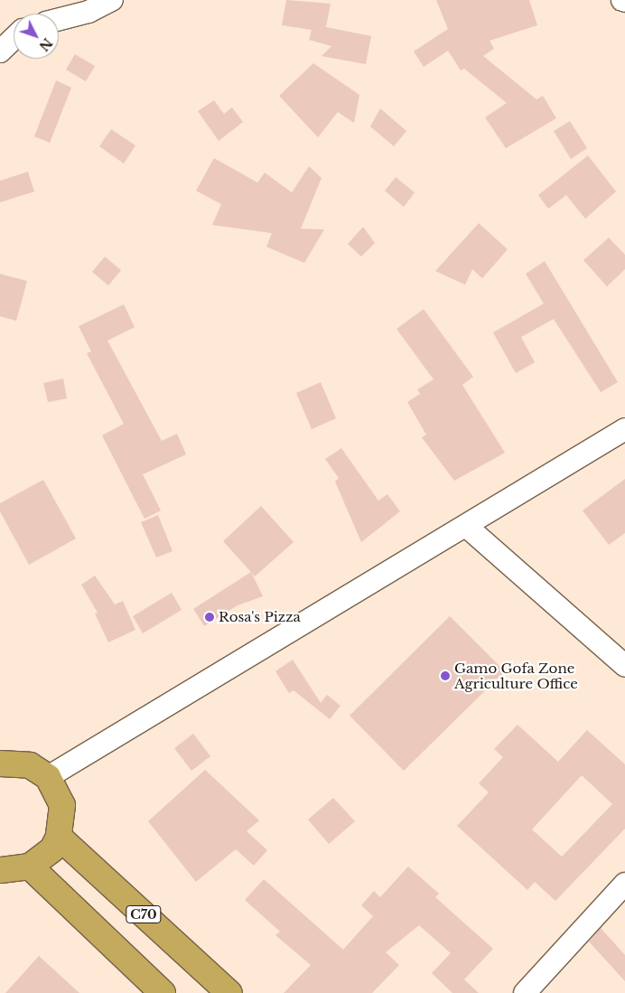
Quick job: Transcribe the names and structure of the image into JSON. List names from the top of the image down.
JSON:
{
  "streets": {
    "highway": ["C70"]
  },
  "places": ["Rosa's Pizza", "Gamo Gofa Zone Agriculture Office"],
  "north": "bottom right"
}
